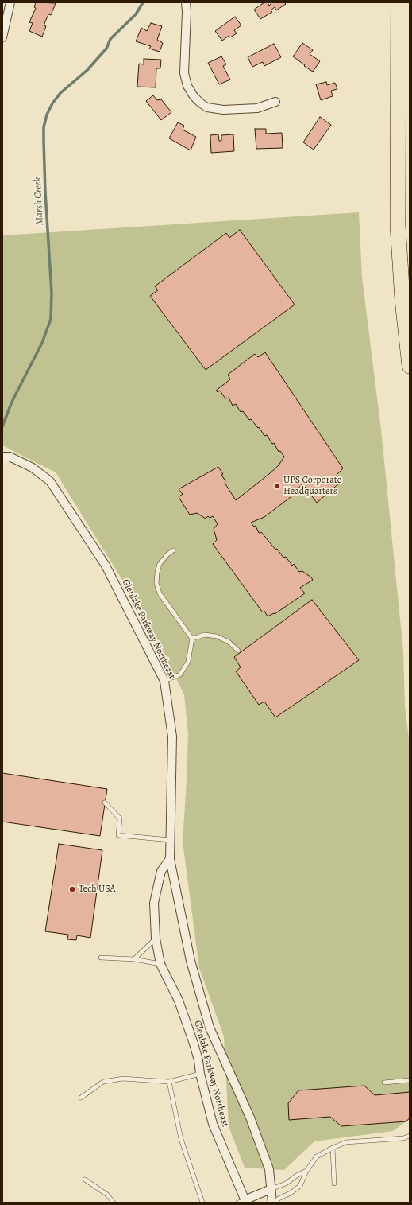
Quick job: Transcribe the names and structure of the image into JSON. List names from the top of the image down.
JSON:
{
  "streets": {
    "street": ["Glenlake Parkway Northeast"]
  },
  "water": ["Marsh Creek"],
  "places": ["UPS Corporate Headquarters", "Tech USA"]
}
